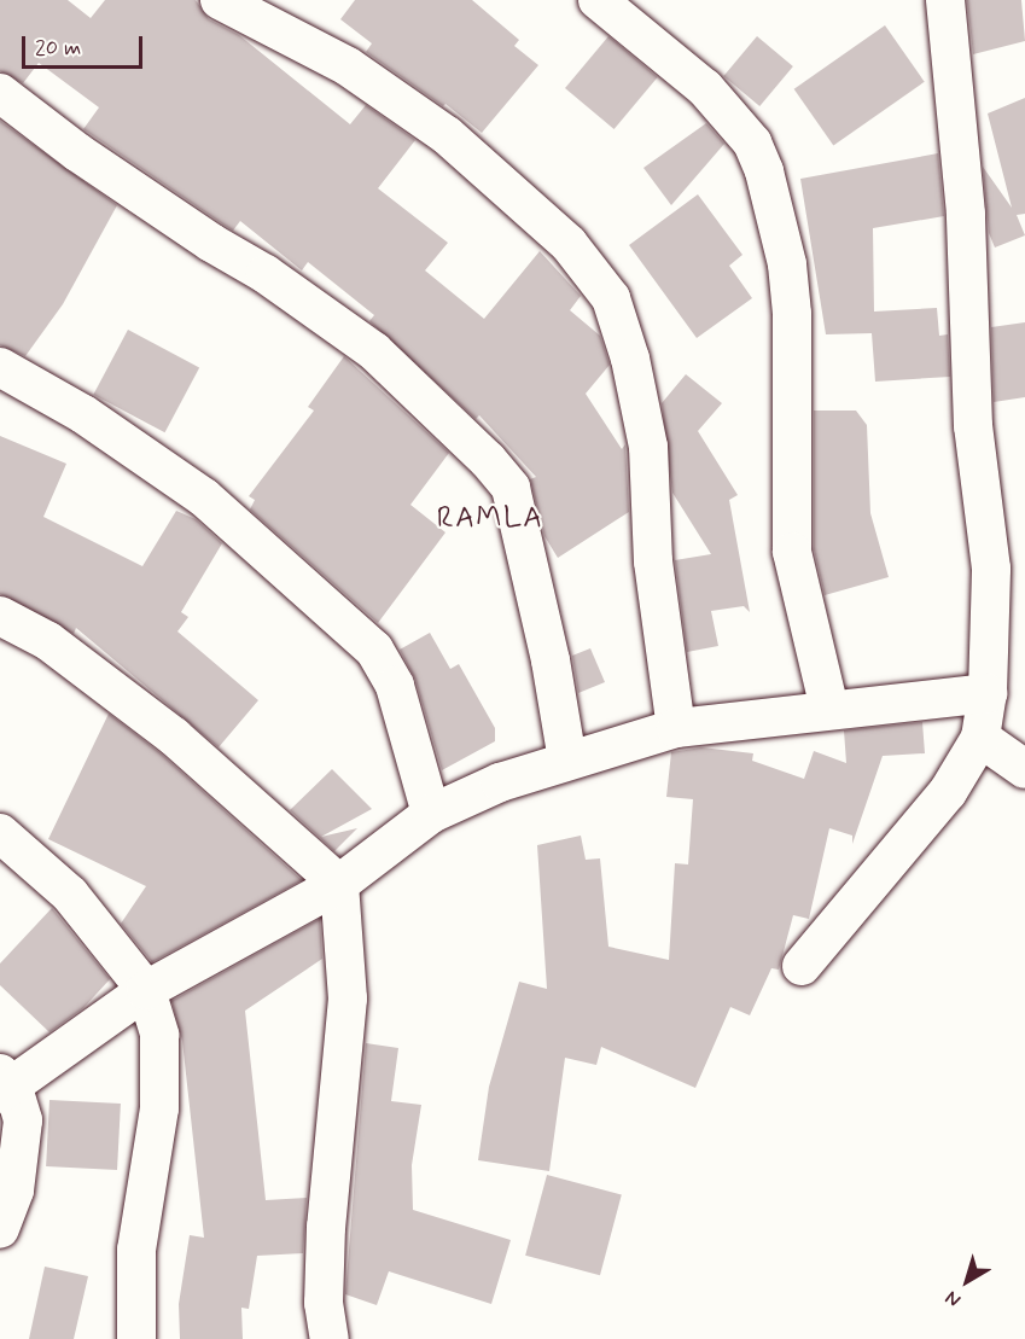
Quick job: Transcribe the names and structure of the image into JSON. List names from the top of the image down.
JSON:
{
  "districts": ["RAMLA"],
  "scale_bar": "20 m",
  "north": "bottom left"
}
